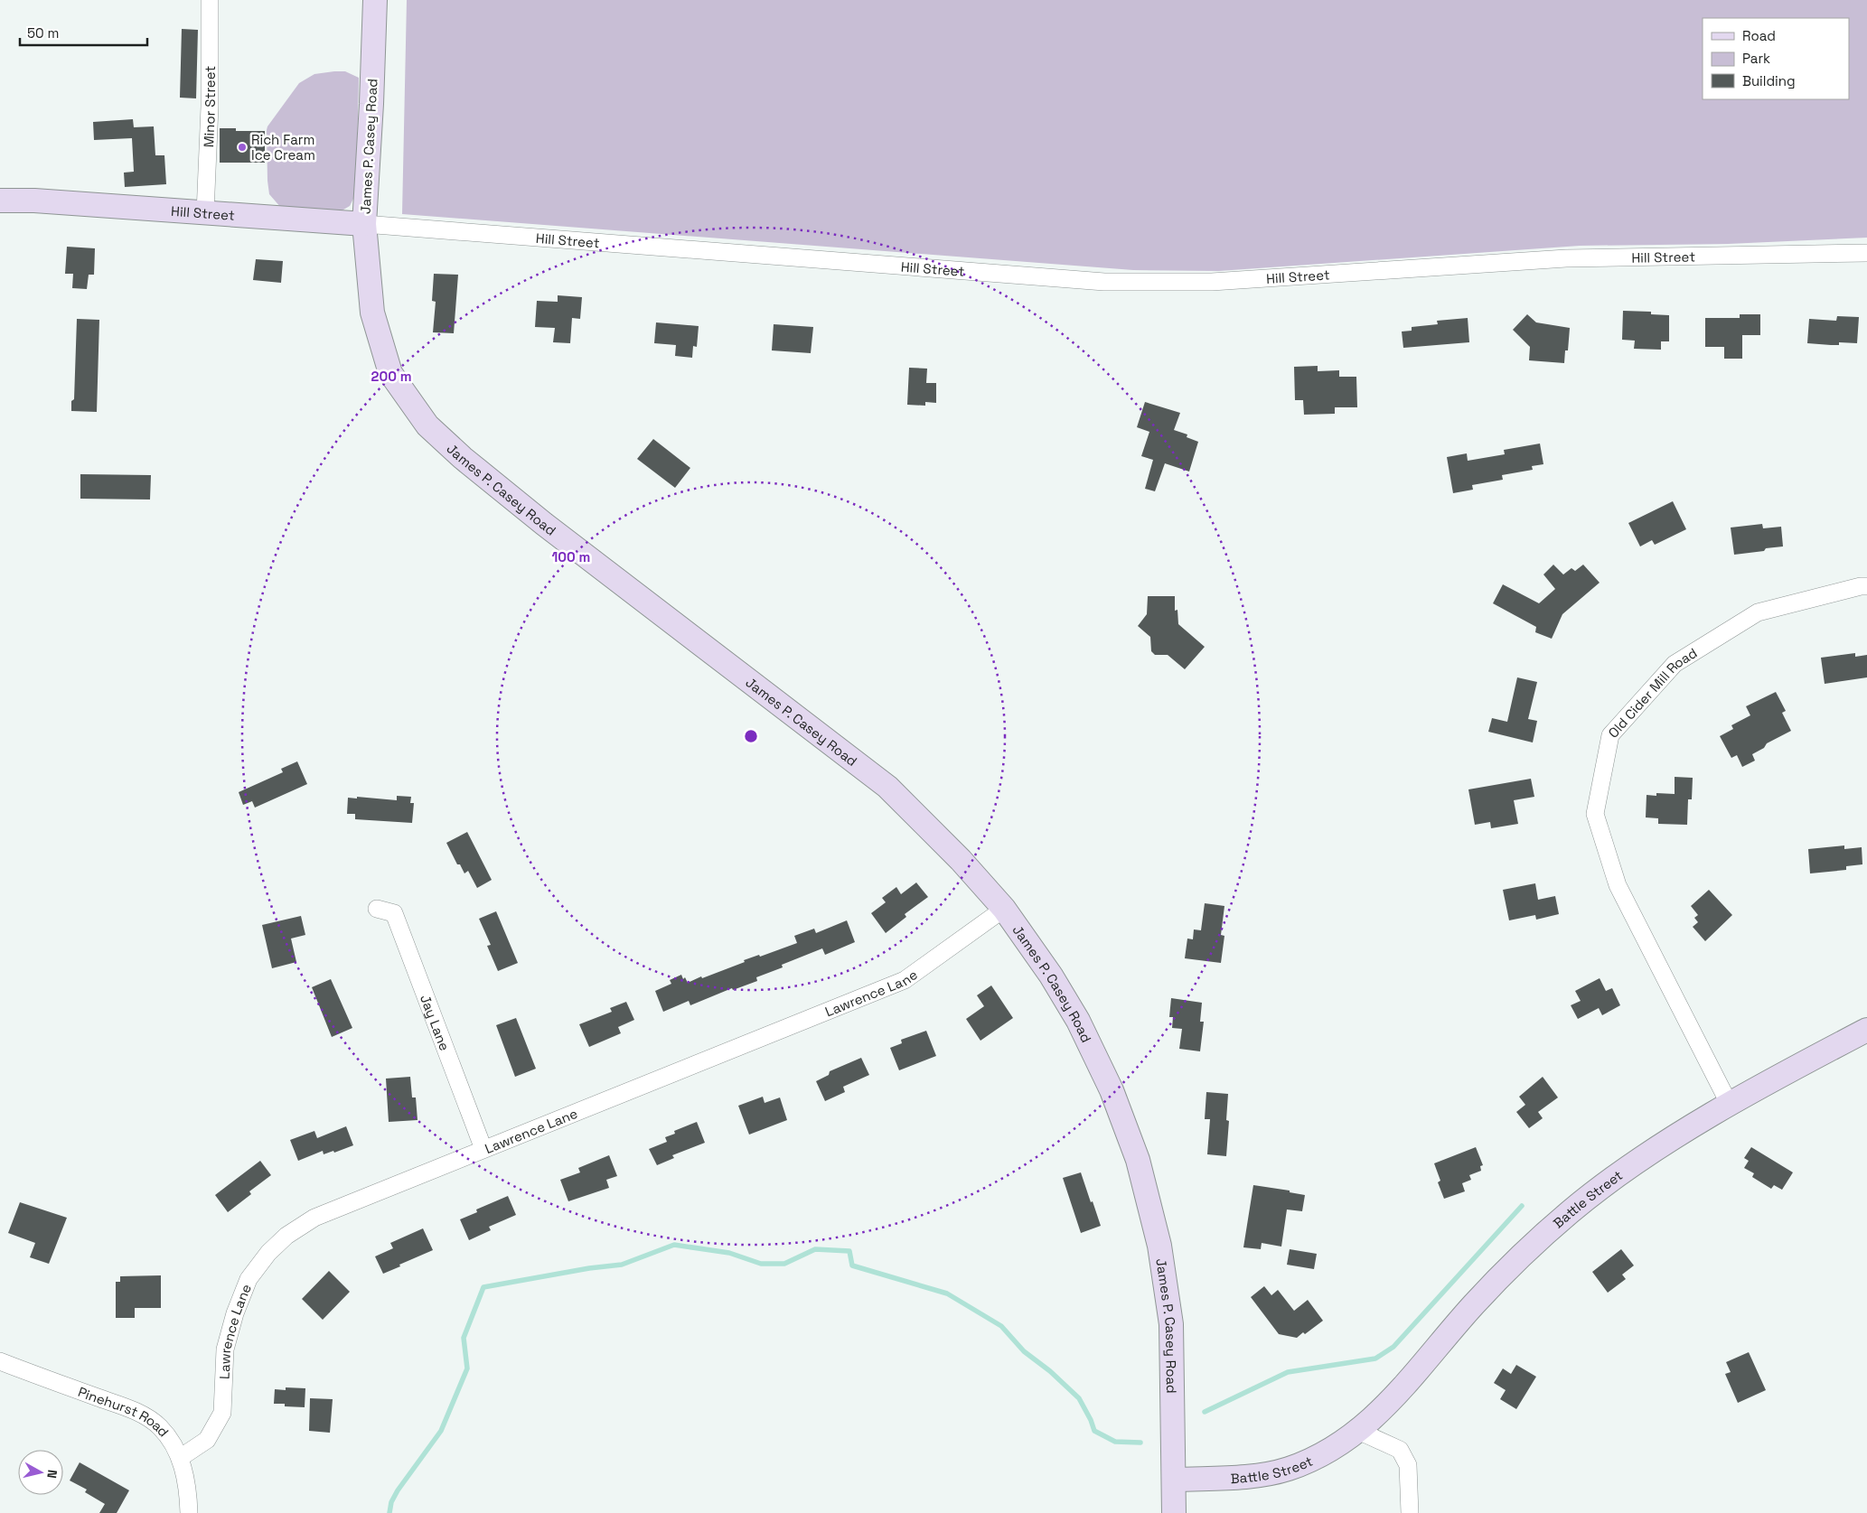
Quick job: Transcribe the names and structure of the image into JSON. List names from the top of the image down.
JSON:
{
  "streets": {
    "main road": ["James P. Casey Road", "Hill Street", "Battle Street"],
    "street": [
      "Minor Street",
      "Old Cider Mill Road",
      "Lawrence Lane",
      "Jay Lane",
      "Pinehurst Road"
    ]
  },
  "crossings": [
    ["Minor Street", "Hill Street"],
    ["James P. Casey Road", "Hill Street"],
    ["James P. Casey Road", "Lawrence Lane"],
    ["James P. Casey Road", "Battle Street"],
    ["Old Cider Mill Road", "Battle Street"],
    ["Lawrence Lane", "Jay Lane"],
    ["Lawrence Lane", "Pinehurst Road"]
  ],
  "places": ["Rich Farm Ice Cream"],
  "legend": ["Road", "Park", "Building"],
  "scale_bar": "50 m",
  "north": "right",
  "rings": ["200 m", "100 m"]
}
